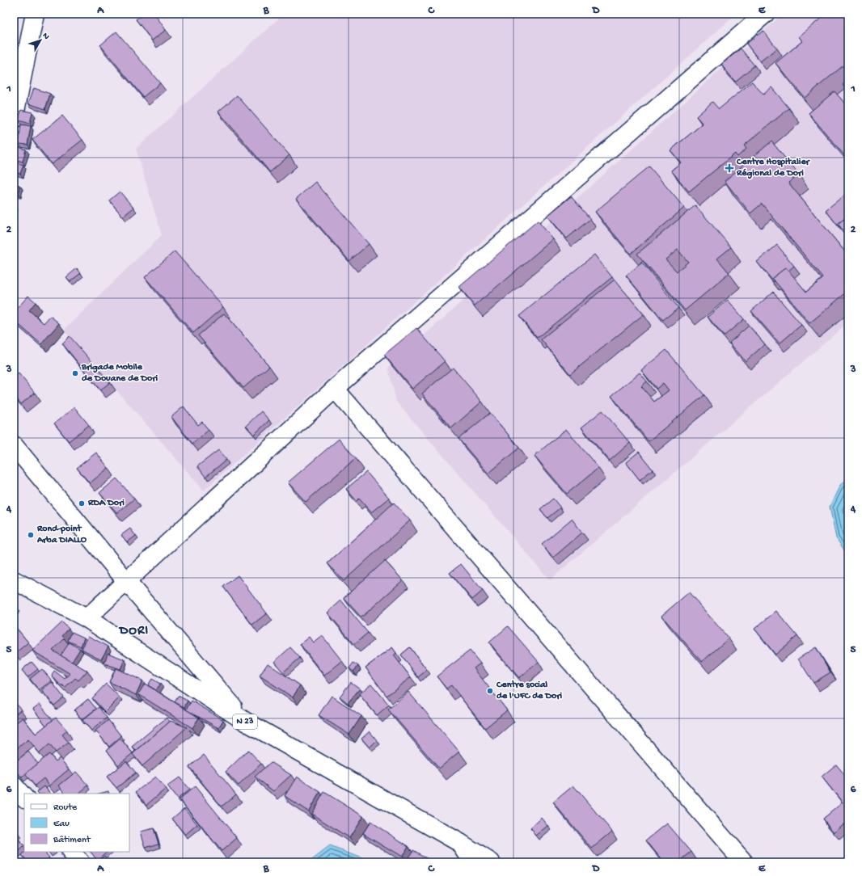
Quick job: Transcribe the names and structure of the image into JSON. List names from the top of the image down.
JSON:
{
  "streets": {
    "street": ["N 23"]
  },
  "districts": ["DORI"],
  "places": {
    "health": ["Centre Hospitalier Régional de Dori"],
    "other": [
      "Brigade Mobile de Douane de Dori",
      "RDA Dori",
      "Rond-point Arba DIALLO",
      "Centre social de l'UFC de Dori"
    ]
  },
  "legend": ["Route", "Eau", "Bâtiment"],
  "north": "top right",
  "grid": {
    "columns": [
      "A",
      "B",
      "C",
      "D",
      "E"
    ],
    "rows": [
      "1",
      "2",
      "3",
      "4",
      "5",
      "6"
    ]
  }
}
